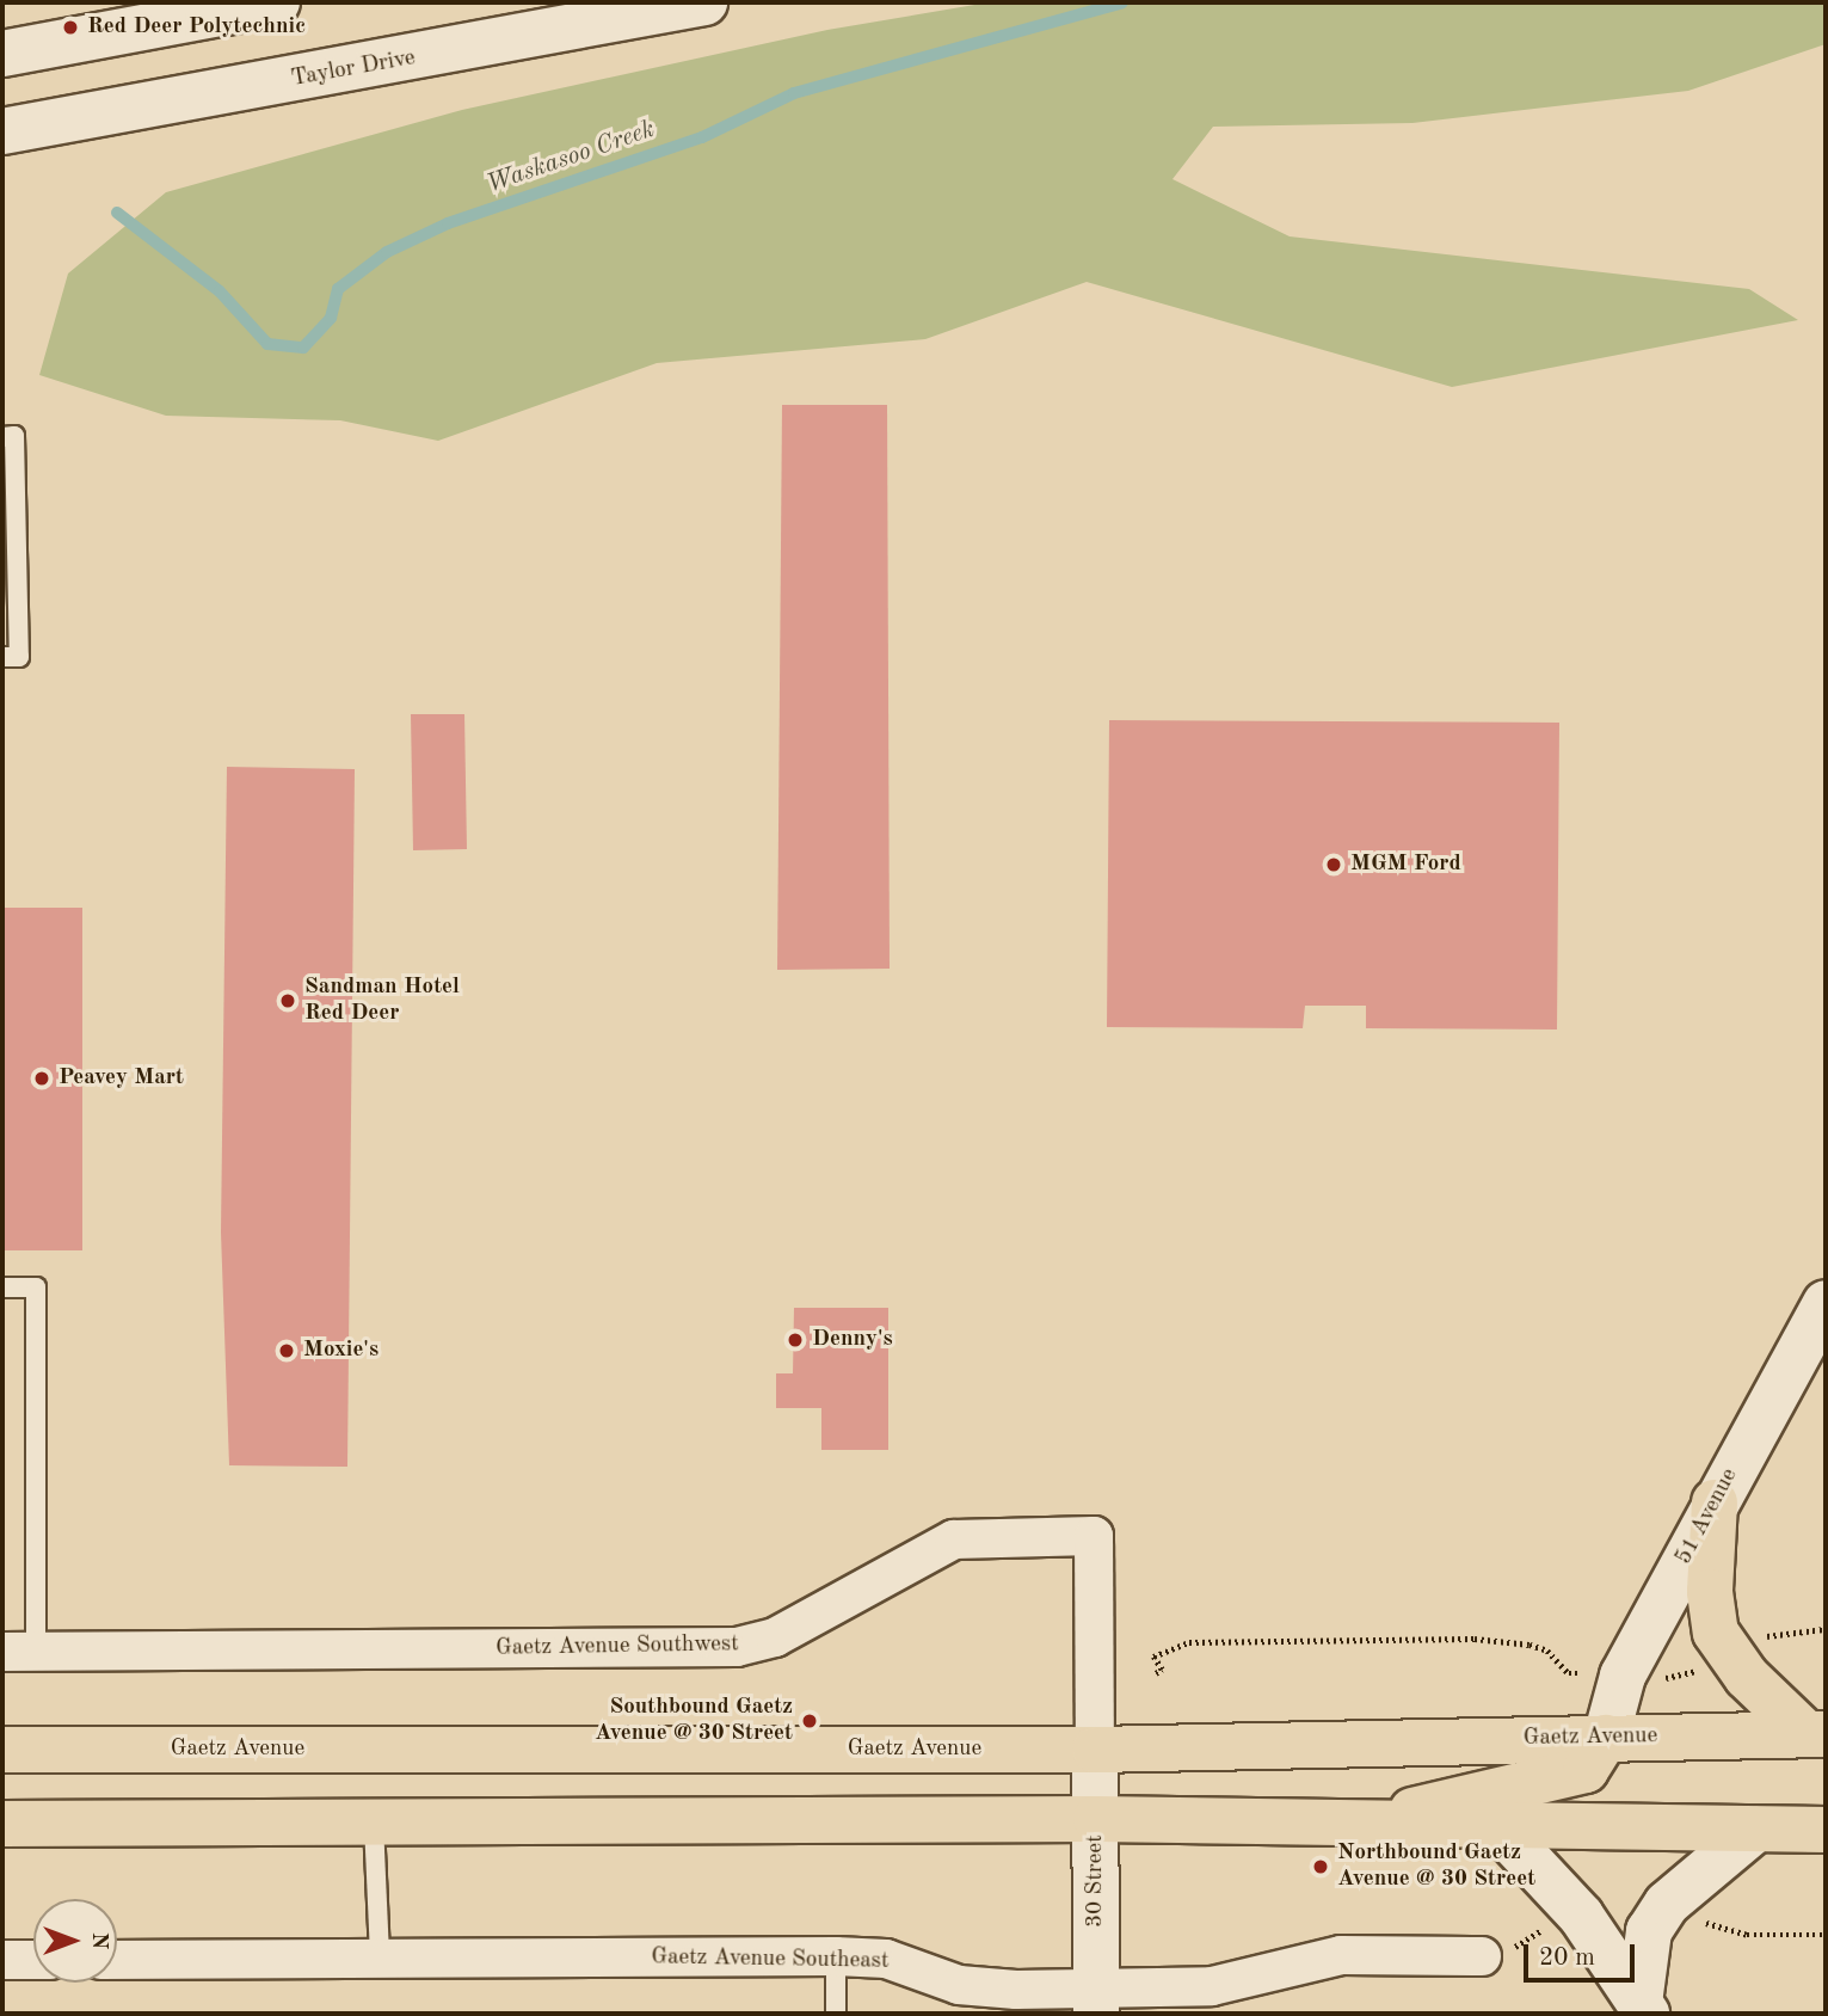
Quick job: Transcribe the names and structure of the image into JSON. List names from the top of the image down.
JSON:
{
  "streets": {
    "main road": ["Gaetz Avenue"],
    "street": [
      "Taylor Drive",
      "51 Avenue",
      "Gaetz Avenue Southwest",
      "30 Street",
      "Gaetz Avenue Southeast"
    ]
  },
  "crossings": [
    ["51 Avenue", "Gaetz Avenue"],
    ["Gaetz Avenue Southwest", "Gaetz Avenue"],
    ["Gaetz Avenue Southwest", "30 Street"],
    ["Gaetz Avenue", "30 Street"],
    ["30 Street", "Gaetz Avenue Southeast"]
  ],
  "water": ["Waskasoo Creek"],
  "places": [
    "Red Deer Polytechnic",
    "MGM Ford",
    "Sandman Hotel Red Deer",
    "Peavey Mart",
    "Denny's",
    "Moxie's",
    "Southbound Gaetz Avenue @ 30 Street",
    "Northbound Gaetz Avenue @ 30 Street"
  ],
  "scale_bar": "20 m",
  "north": "right"
}
